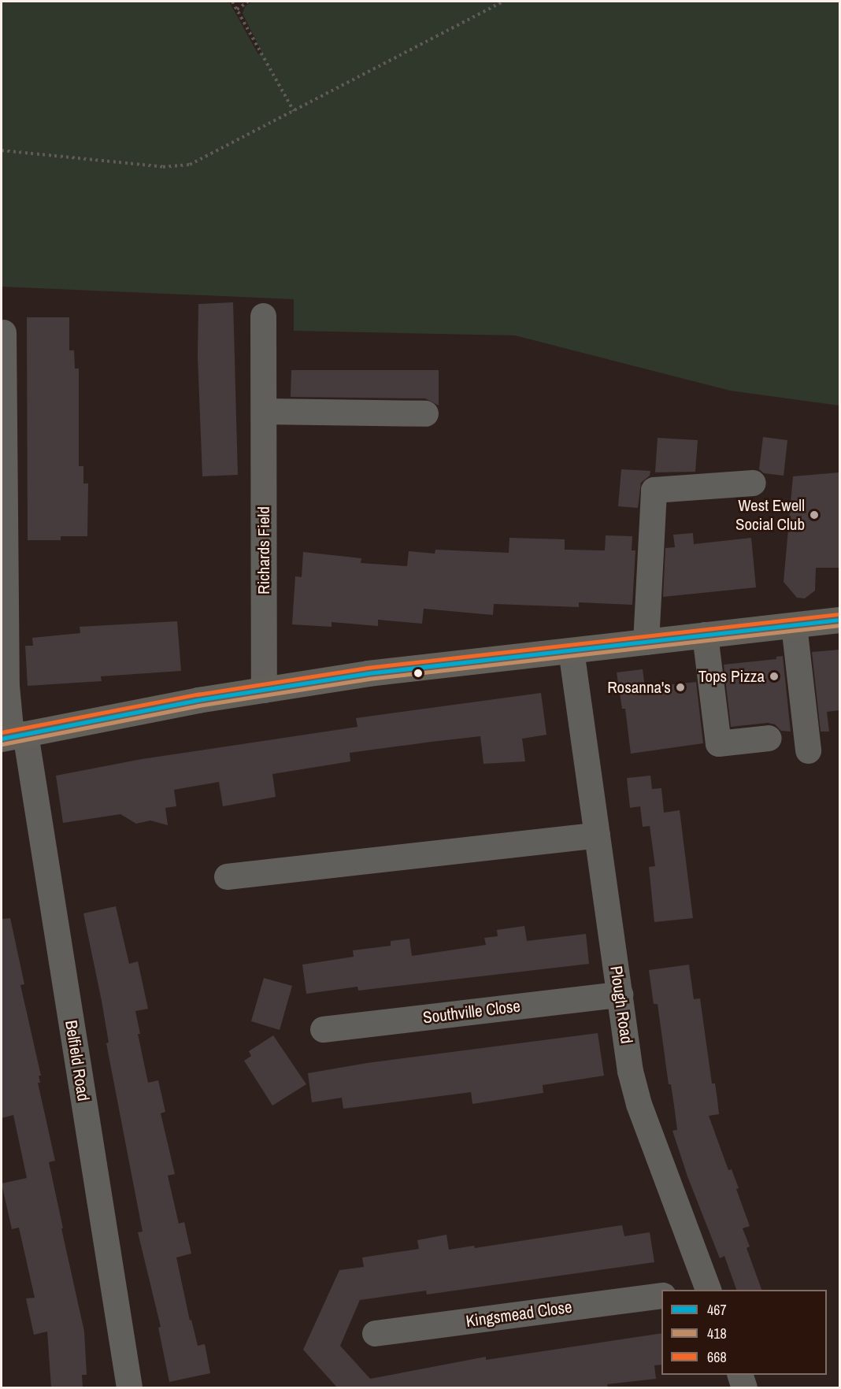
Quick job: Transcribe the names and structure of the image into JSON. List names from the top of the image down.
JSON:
{
  "streets": {
    "street": [
      "Richards Field",
      "Plough Road",
      "Southville Close",
      "Belfield Road",
      "Kingsmead Close"
    ]
  },
  "crossings": [
    ["Plough Road", "Southville Close"]
  ],
  "places": ["West Ewell Social Club", "Tops Pizza", "Rosanna's"],
  "lines": ["transit line 668", "transit line 467", "transit line 418"],
  "legend": ["467", "418", "668"]
}
